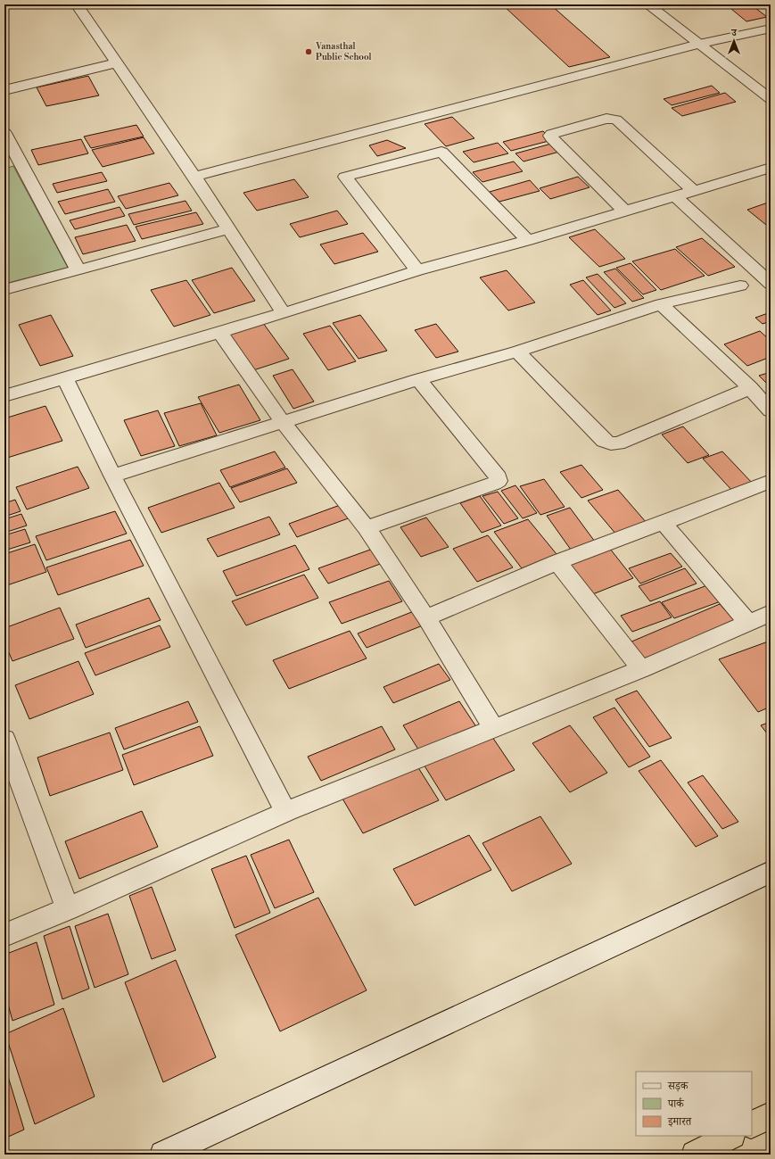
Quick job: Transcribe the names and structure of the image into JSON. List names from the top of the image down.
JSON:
{
  "places": ["Vanasthal Public School"],
  "legend": ["सड़क", "पार्क", "इमारत"],
  "north": "top"
}
